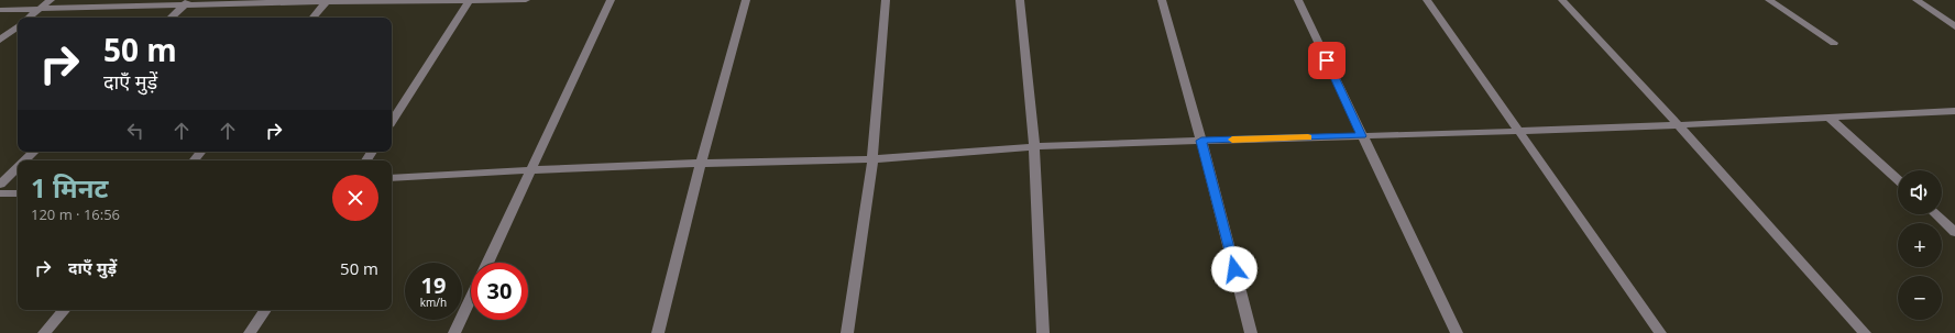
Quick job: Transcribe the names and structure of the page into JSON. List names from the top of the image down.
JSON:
{
  "page": {
    "turn": ["50 m", "दाएँ मुड़ें"],
    "heading": ["1 मिनट", "120 m · 16:56"],
    "map_buttons": ["+", "−"],
    "list": [
      {
        "name": "दाएँ मुड़ें",
        "value": "50 m"
      }
    ],
    "speed": "19 km/h",
    "limit": "30"
  }
}
